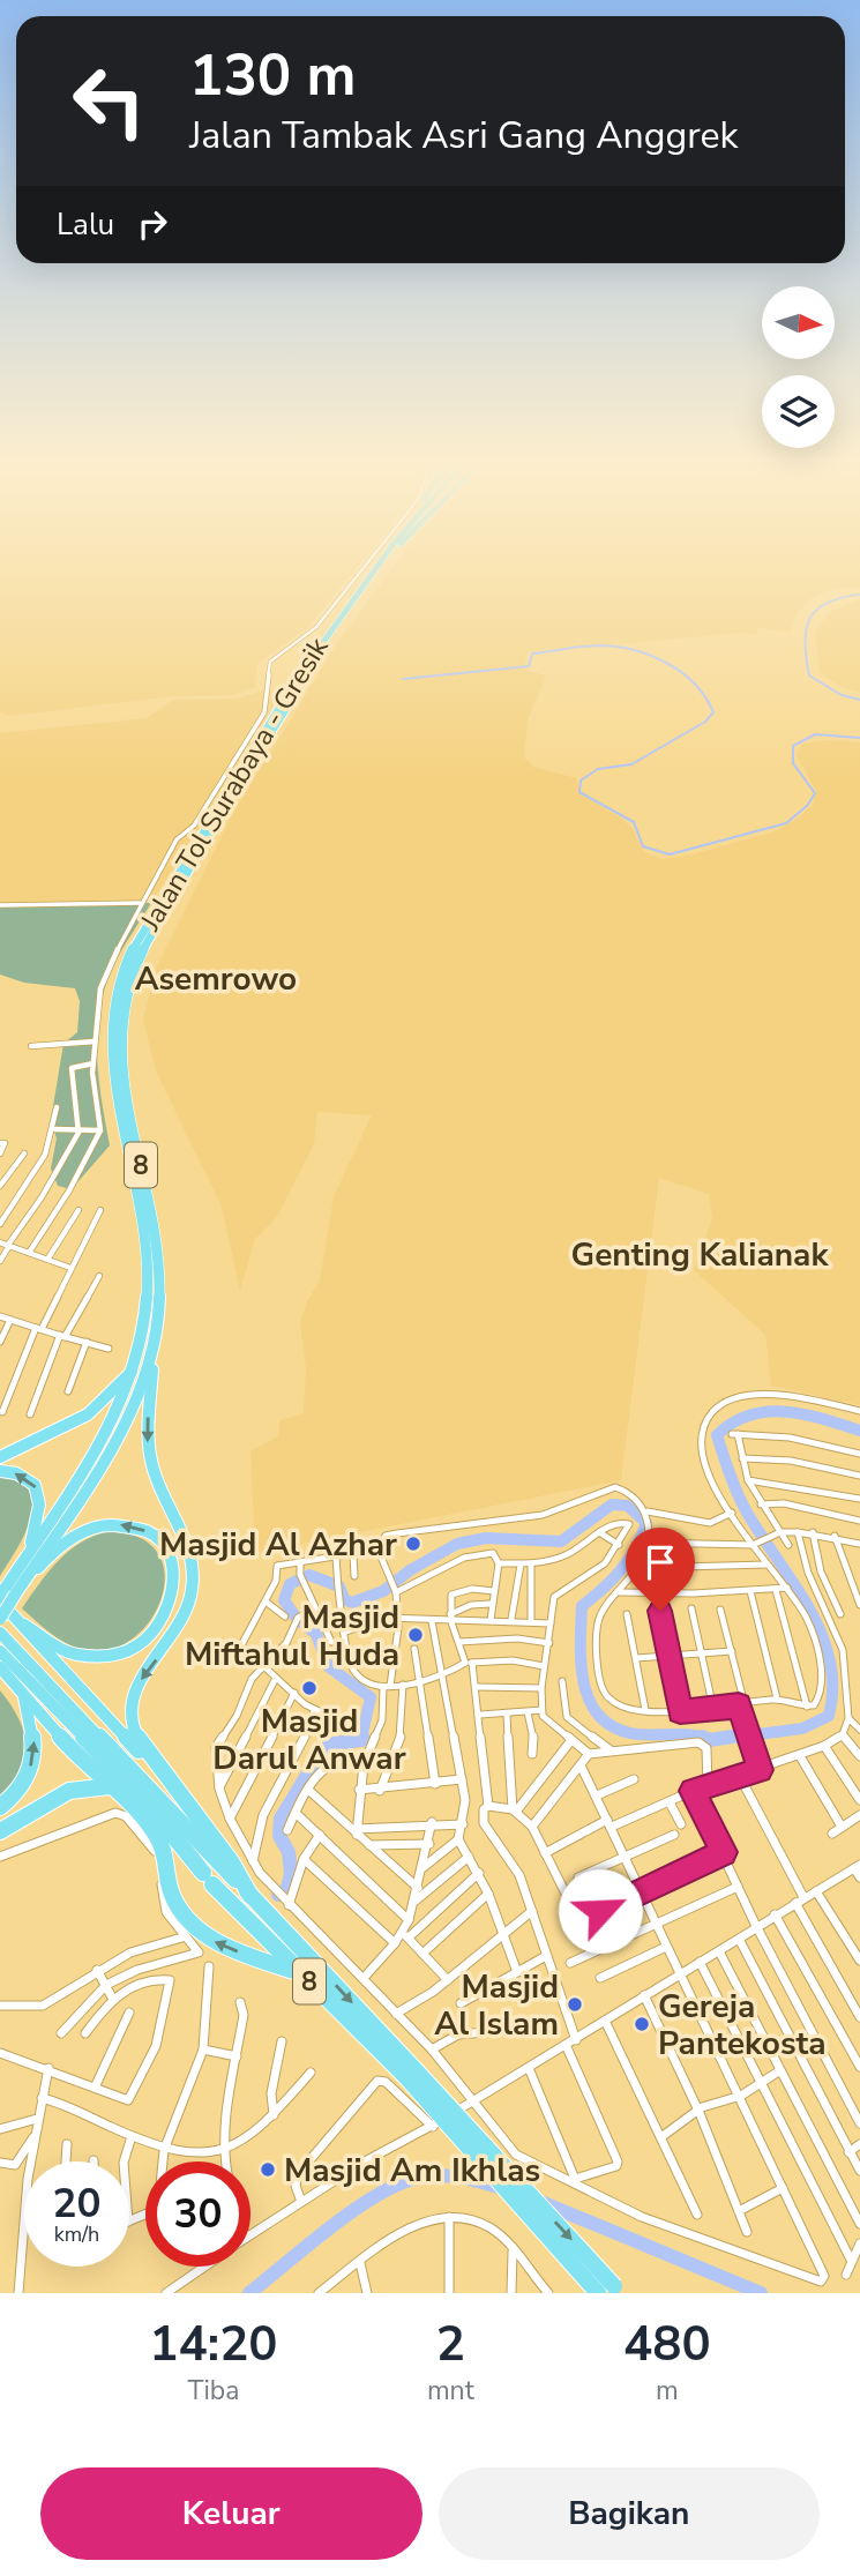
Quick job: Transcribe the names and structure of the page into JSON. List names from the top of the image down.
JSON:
{
  "streets": {
    "highway": ["Jalan Tol Surabaya - Gresik", "8"]
  },
  "districts": ["Asemrowo", "Genting Kalianak"],
  "places": [
    "Masjid Al Azhar",
    "Masjid Miftahul Huda",
    "Masjid Darul Anwar",
    "Masjid Al Islam",
    "Gereja Pantekosta",
    "Masjid Am Ikhlas"
  ],
  "north": "right",
  "page": {
    "turn": ["130 m", "Jalan Tambak Asri Gang Anggrek"],
    "then": "Lalu",
    "speed": "20 km/h",
    "limit": "30",
    "eta": [
      "14:20",
      "Tiba",
      "2",
      "mnt",
      "480",
      "m"
    ],
    "buttons": ["Keluar", "Bagikan"]
  }
}
